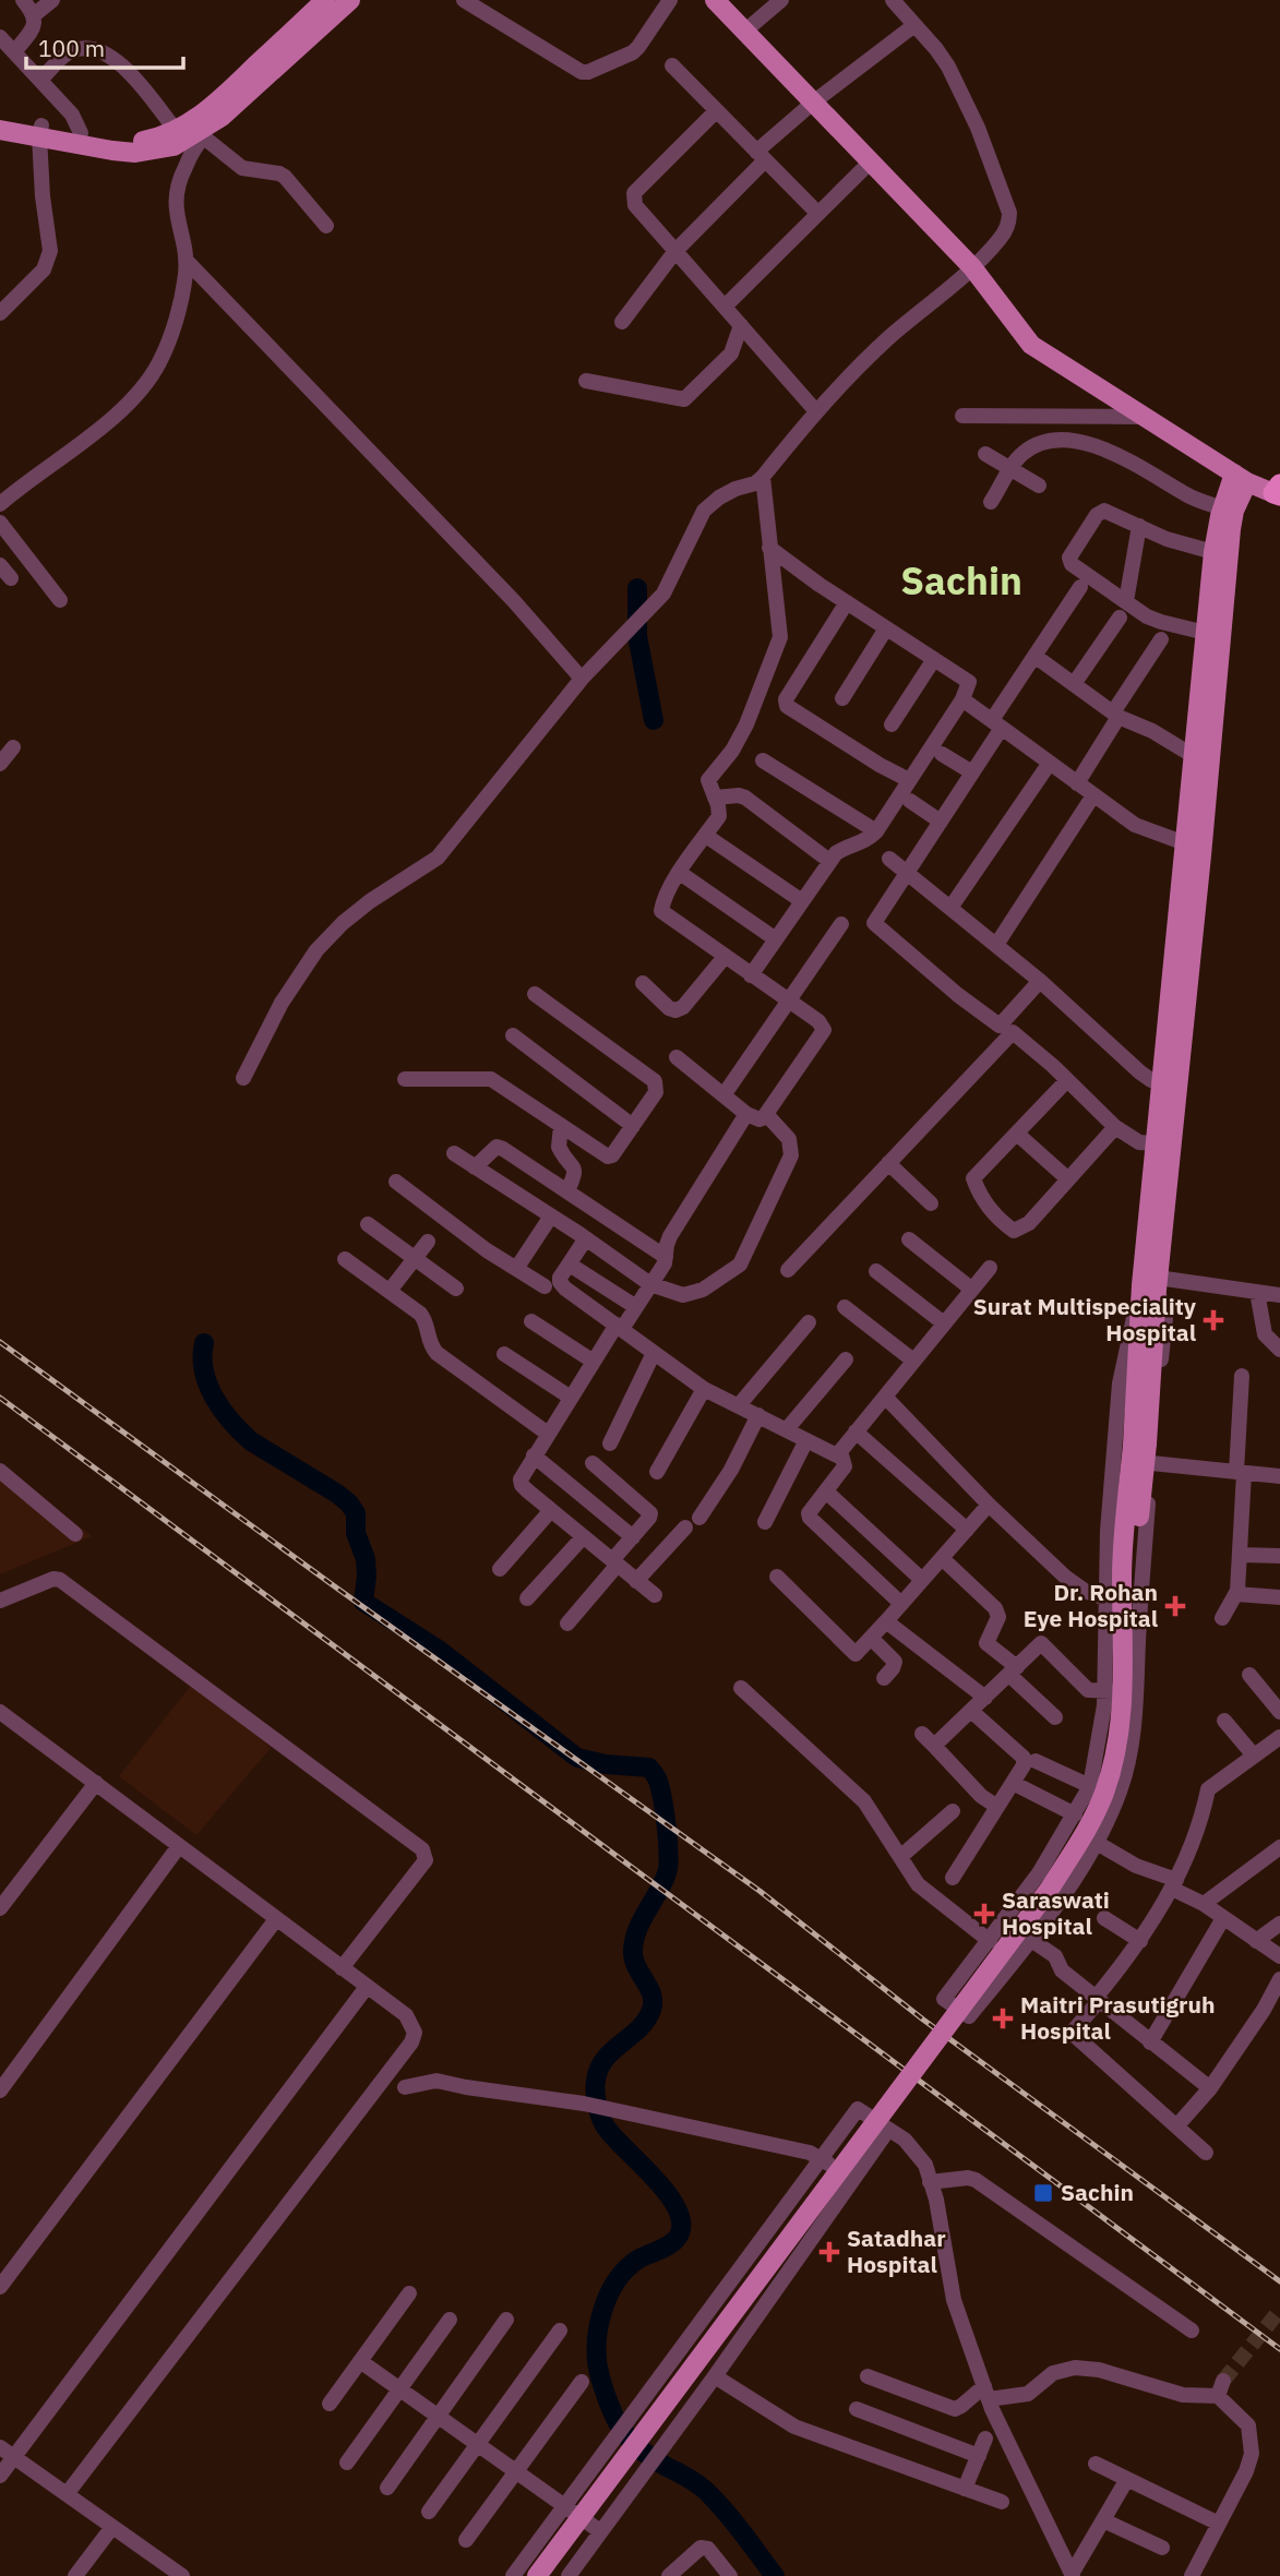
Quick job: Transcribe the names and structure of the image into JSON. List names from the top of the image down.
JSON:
{
  "districts": ["Sachin"],
  "places": {
    "health": [
      "Surat Multispeciality Hospital",
      "Dr. Rohan Eye Hospital",
      "Saraswati Hospital",
      "Maitri Prasutigruh Hospital",
      "Satadhar Hospital"
    ],
    "transit": ["Sachin"]
  },
  "scale_bar": "100 m"
}
